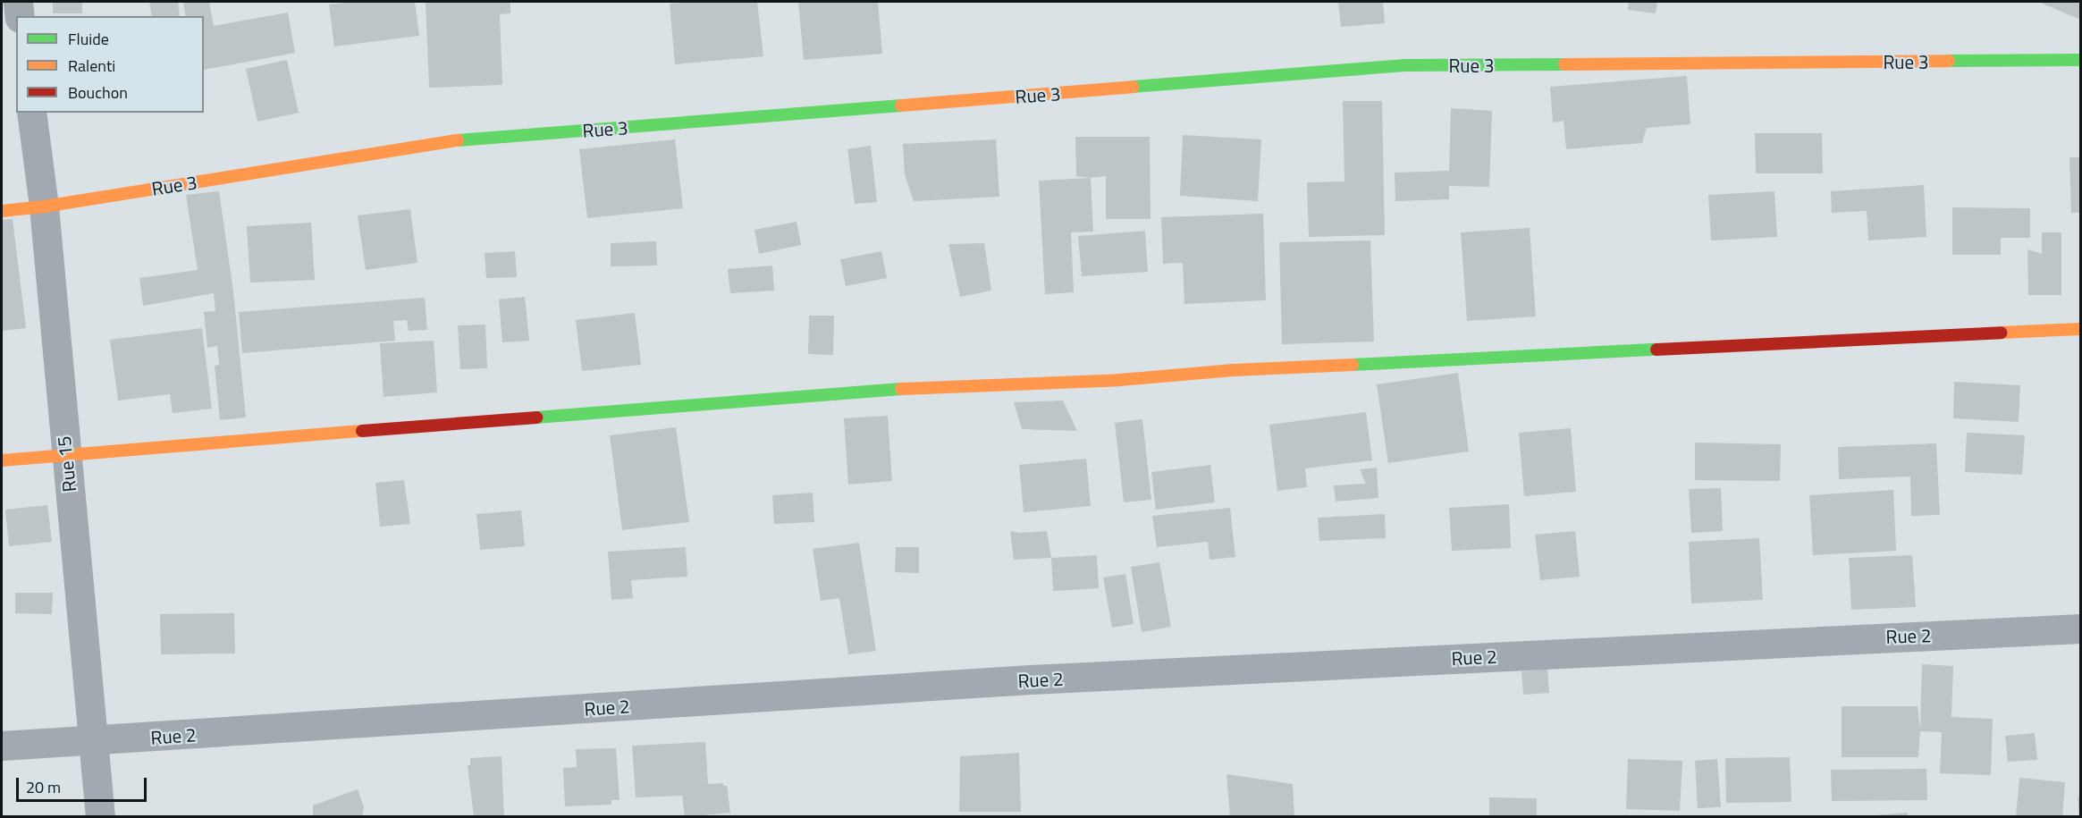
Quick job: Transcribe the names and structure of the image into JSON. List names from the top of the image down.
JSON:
{
  "streets": {
    "street": ["Rue 3", "Rue 15", "Rue 2"]
  },
  "crossings": [
    ["Rue 3", "Rue 15"],
    ["Rue 15", "Rue 2"]
  ],
  "legend": ["Fluide", "Ralenti", "Bouchon"],
  "scale_bar": "20 m"
}
